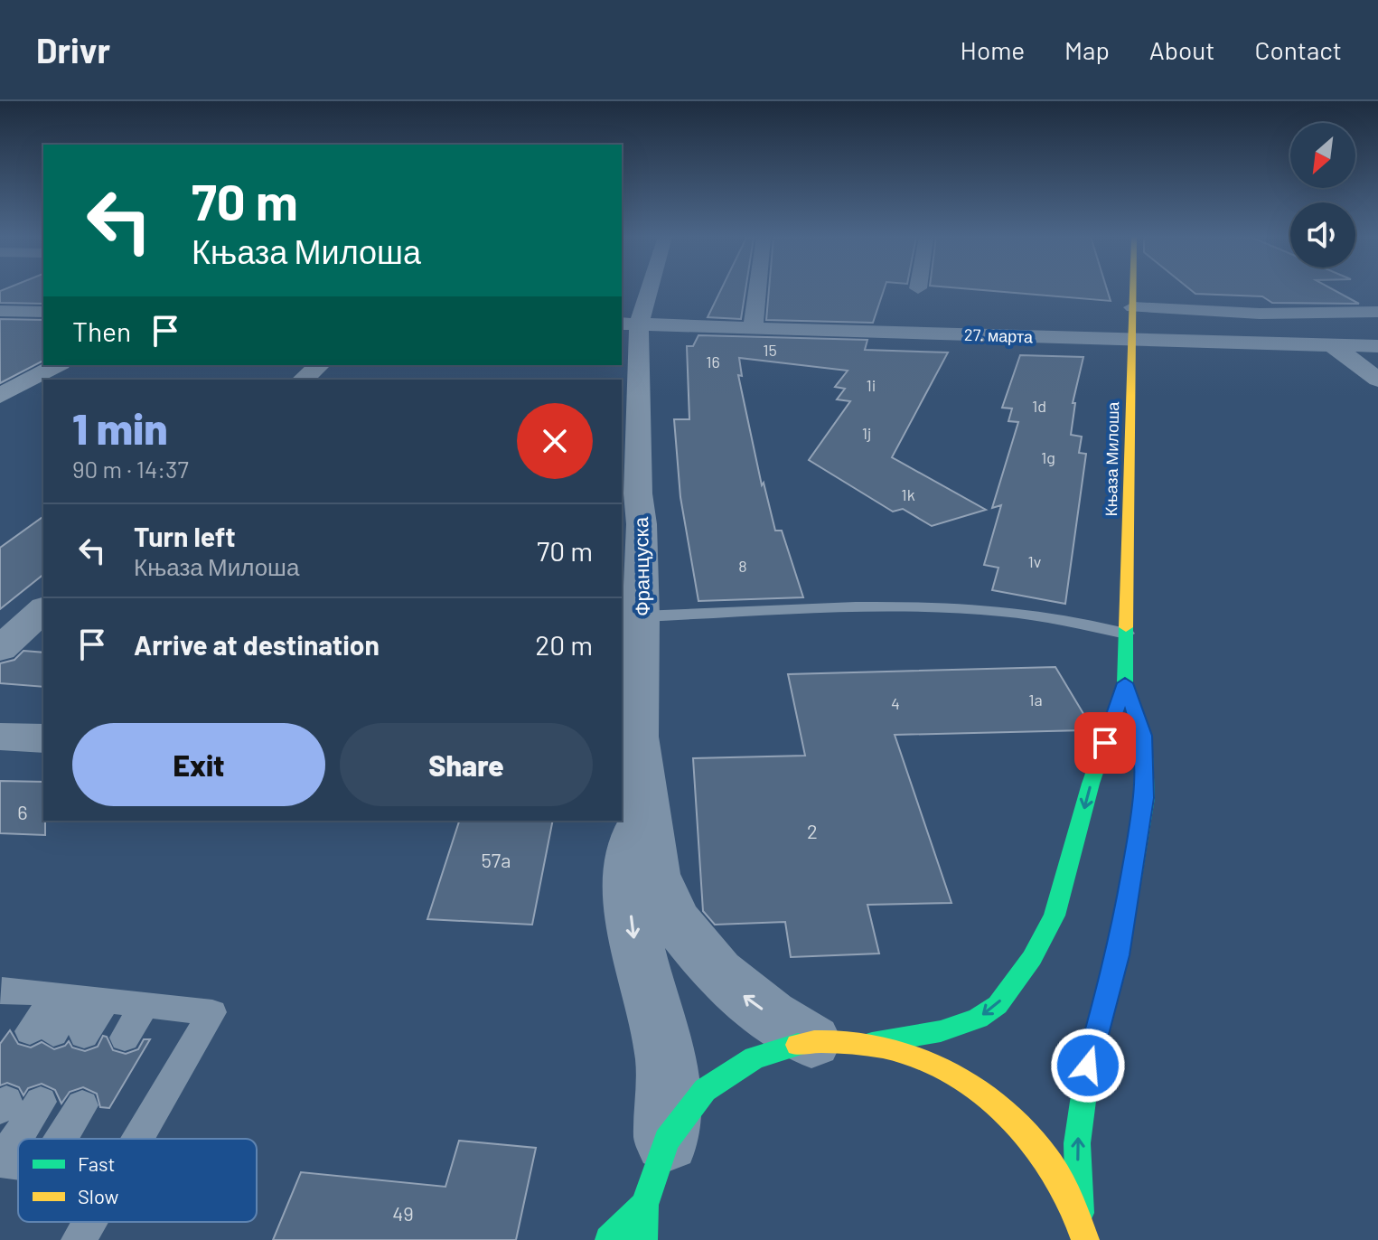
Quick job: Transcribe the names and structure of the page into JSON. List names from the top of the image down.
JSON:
{
  "streets": {
    "main road": ["Књаза Милоша"],
    "street": ["27. марта", "Француска"]
  },
  "crossings": [
    ["27. марта", "Књаза Милоша"],
    ["27. марта", "Француска"]
  ],
  "house_numbers": [
    "15",
    "16",
    "1i",
    "1d",
    "1j",
    "1g",
    "1k",
    "1v",
    "8",
    "1a",
    "4",
    "6",
    "2",
    "57a",
    "49"
  ],
  "legend": ["Fast", "Slow"],
  "north": "bottom left",
  "page": {
    "header": "Drivr",
    "nav": [
      "Home",
      "Map",
      "About",
      "Contact"
    ],
    "turn": ["70 m", "Књаза Милоша"],
    "then": "Then",
    "heading": ["1 min", "90 m · 14:37"],
    "list": [
      {
        "name": "Turn left",
        "note": "Књаза Милоша",
        "value": "70 m"
      },
      {
        "name": "Arrive at destination",
        "value": "20 m"
      }
    ],
    "buttons": ["Exit", "Share"]
  }
}
